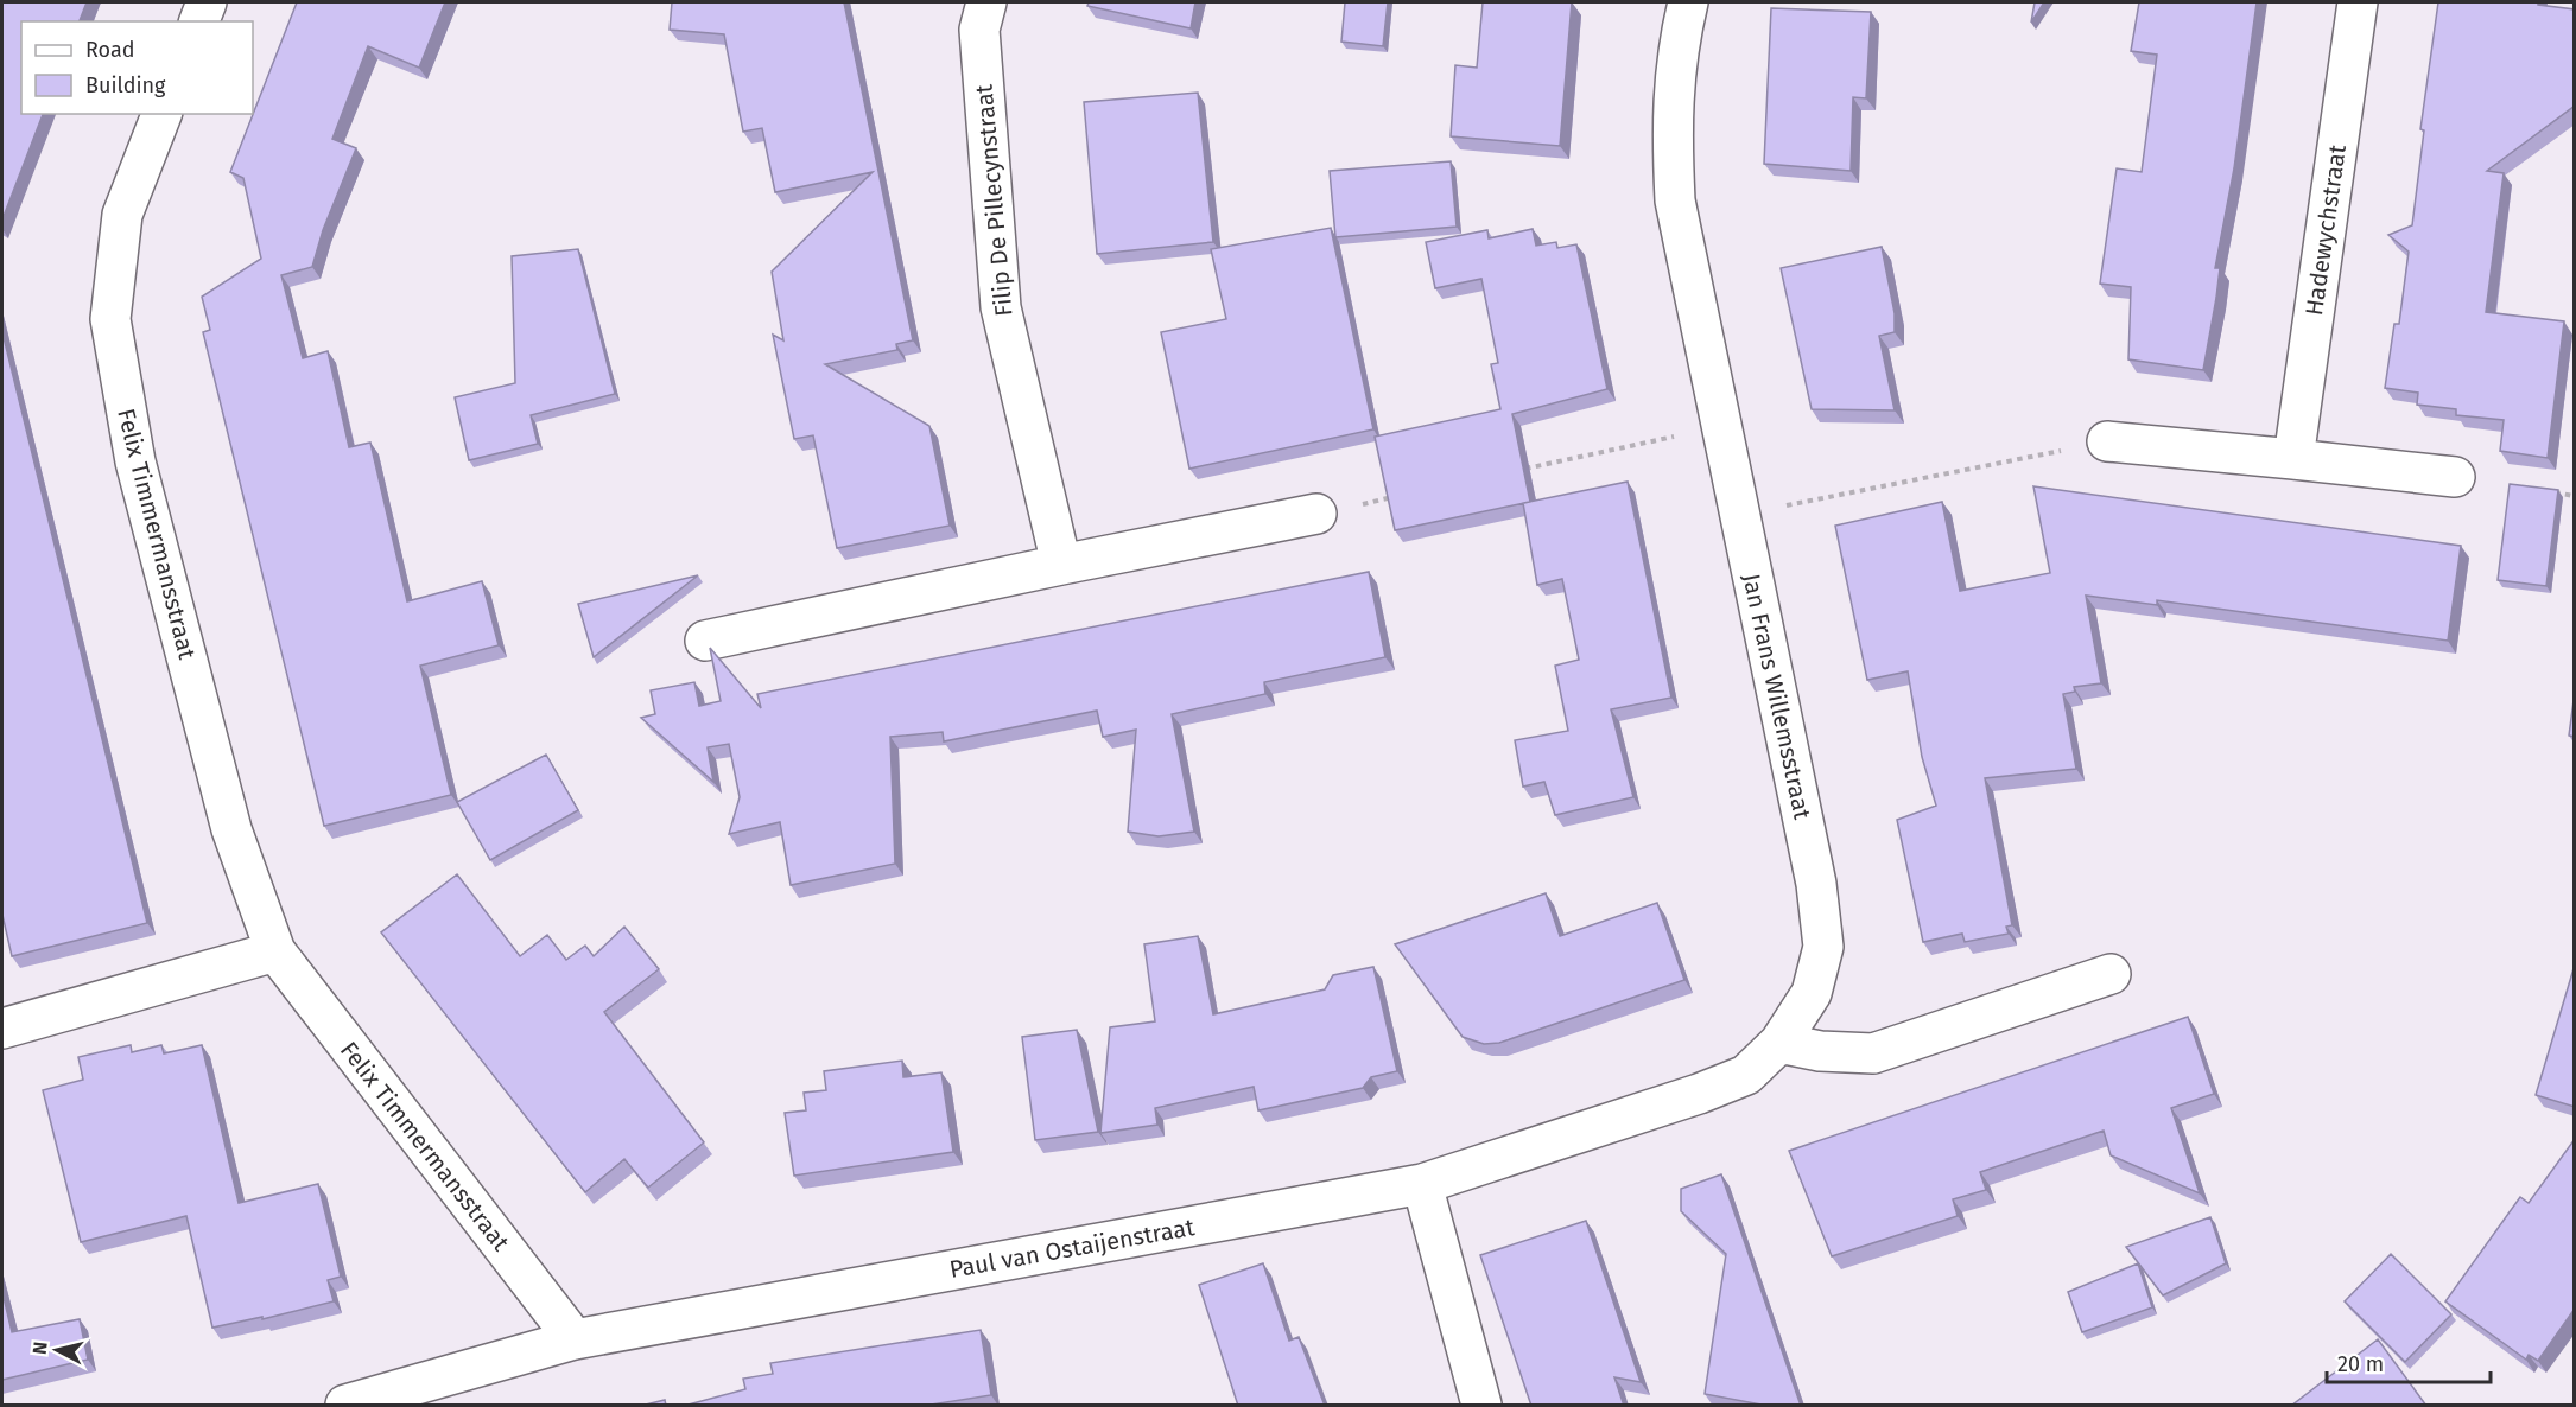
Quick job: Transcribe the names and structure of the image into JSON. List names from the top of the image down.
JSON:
{
  "streets": {
    "street": [
      "Filip De Pillecynstraat",
      "Hadewychstraat",
      "Felix Timmermansstraat",
      "Jan Frans Willemsstraat",
      "Paul van Ostaijenstraat"
    ]
  },
  "crossings": [
    ["Felix Timmermansstraat", "Paul van Ostaijenstraat"],
    ["Jan Frans Willemsstraat", "Paul van Ostaijenstraat"]
  ],
  "legend": ["Road", "Building"],
  "scale_bar": "20 m",
  "north": "left"
}
